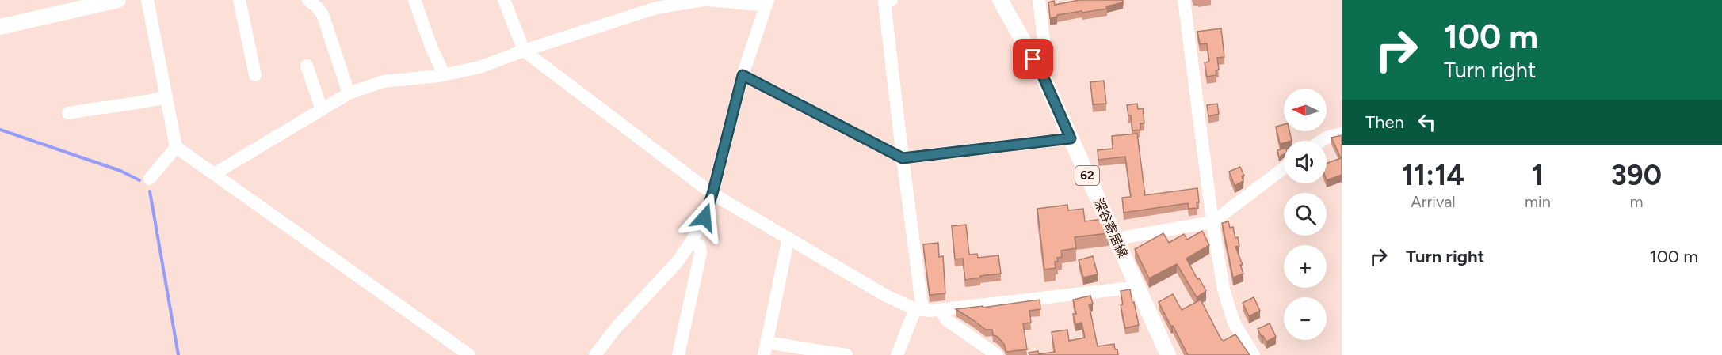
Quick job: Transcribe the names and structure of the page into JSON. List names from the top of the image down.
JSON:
{
  "streets": {
    "main road": ["62", "深谷寄居線"]
  },
  "north": "left",
  "page": {
    "turn": ["100 m", "Turn right"],
    "map_buttons": ["+", "−"],
    "then": "Then",
    "eta": [
      "11:14",
      "Arrival",
      "1",
      "min",
      "390",
      "m"
    ],
    "list": [
      {
        "name": "Turn right",
        "value": "100 m"
      }
    ]
  }
}
